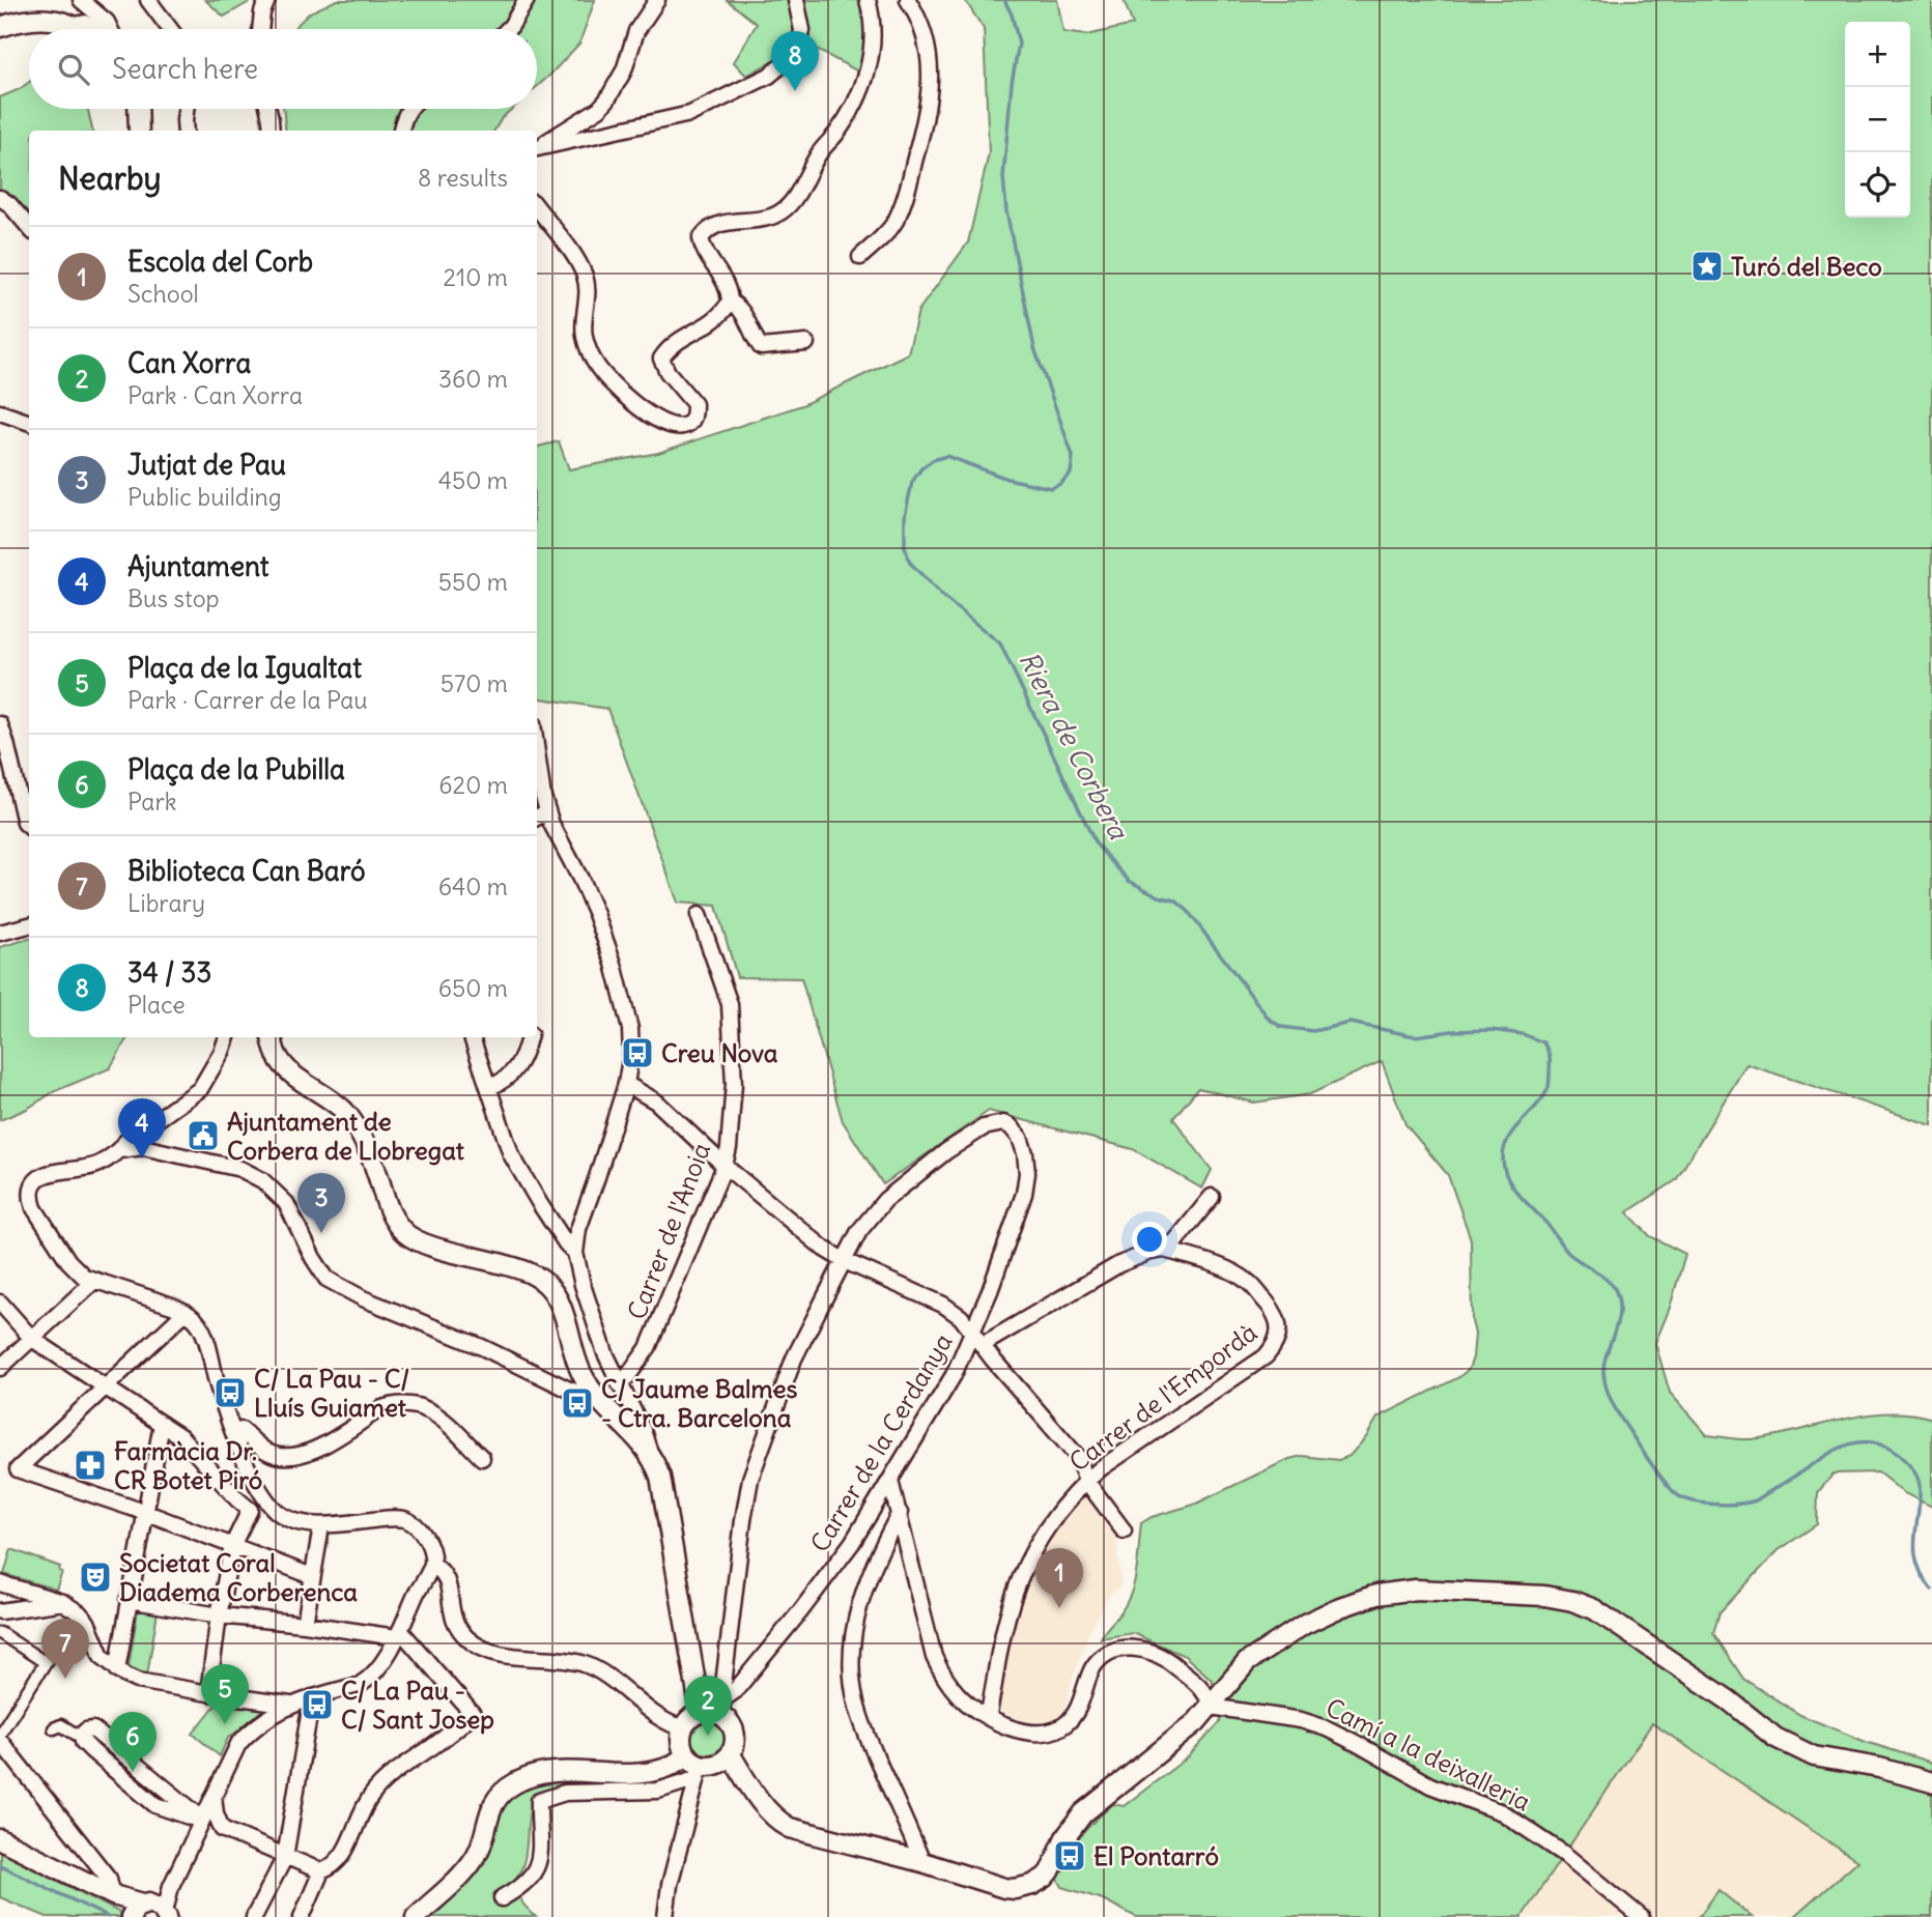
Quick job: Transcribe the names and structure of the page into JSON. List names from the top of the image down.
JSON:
{
  "streets": {
    "street": [
      "Carrer de l'Anoia",
      "Carrer de l'Empordà",
      "Carrer de la Cerdanya",
      "Camí a la deixalleria"
    ]
  },
  "water": ["Riera de Corbera"],
  "places": {
    "place": ["Turó del Beco"],
    "bus stop": [
      "Creu Nova",
      "C/ La Pau - C/ Lluís Guiamet",
      "C/ Jaume Balmes - Ctra. Barcelona",
      "C/ La Pau - C/ Sant Josep",
      "El Pontarró"
    ],
    "public building": ["Ajuntament de Corbera de Llobregat"],
    "pharmacy": ["Farmàcia Dr. CR Botet Piró"],
    "theatre": ["Societat Coral Diadema Corberenca"]
  },
  "page": {
    "map_buttons": ["+", "−"],
    "search": "Search here",
    "pins": [
      "8",
      "4",
      "3",
      "1",
      "7",
      "5",
      "2",
      "6"
    ],
    "heading": ["Nearby", "8 results"],
    "list": [
      {
        "mark": "1",
        "name": "Escola del Corb",
        "note": "School",
        "value": "210 m"
      },
      {
        "mark": "2",
        "name": "Can Xorra",
        "note": "Park · Can Xorra",
        "value": "360 m"
      },
      {
        "mark": "3",
        "name": "Jutjat de Pau",
        "note": "Public building",
        "value": "450 m"
      },
      {
        "mark": "4",
        "name": "Ajuntament",
        "note": "Bus stop",
        "value": "550 m"
      },
      {
        "mark": "5",
        "name": "Plaça de la Igualtat",
        "note": "Park · Carrer de la Pau",
        "value": "570 m"
      },
      {
        "mark": "6",
        "name": "Plaça de la Pubilla",
        "note": "Park",
        "value": "620 m"
      },
      {
        "mark": "7",
        "name": "Biblioteca Can Baró",
        "note": "Library",
        "value": "640 m"
      },
      {
        "mark": "8",
        "name": "34 / 33",
        "note": "Place",
        "value": "650 m"
      }
    ]
  }
}
